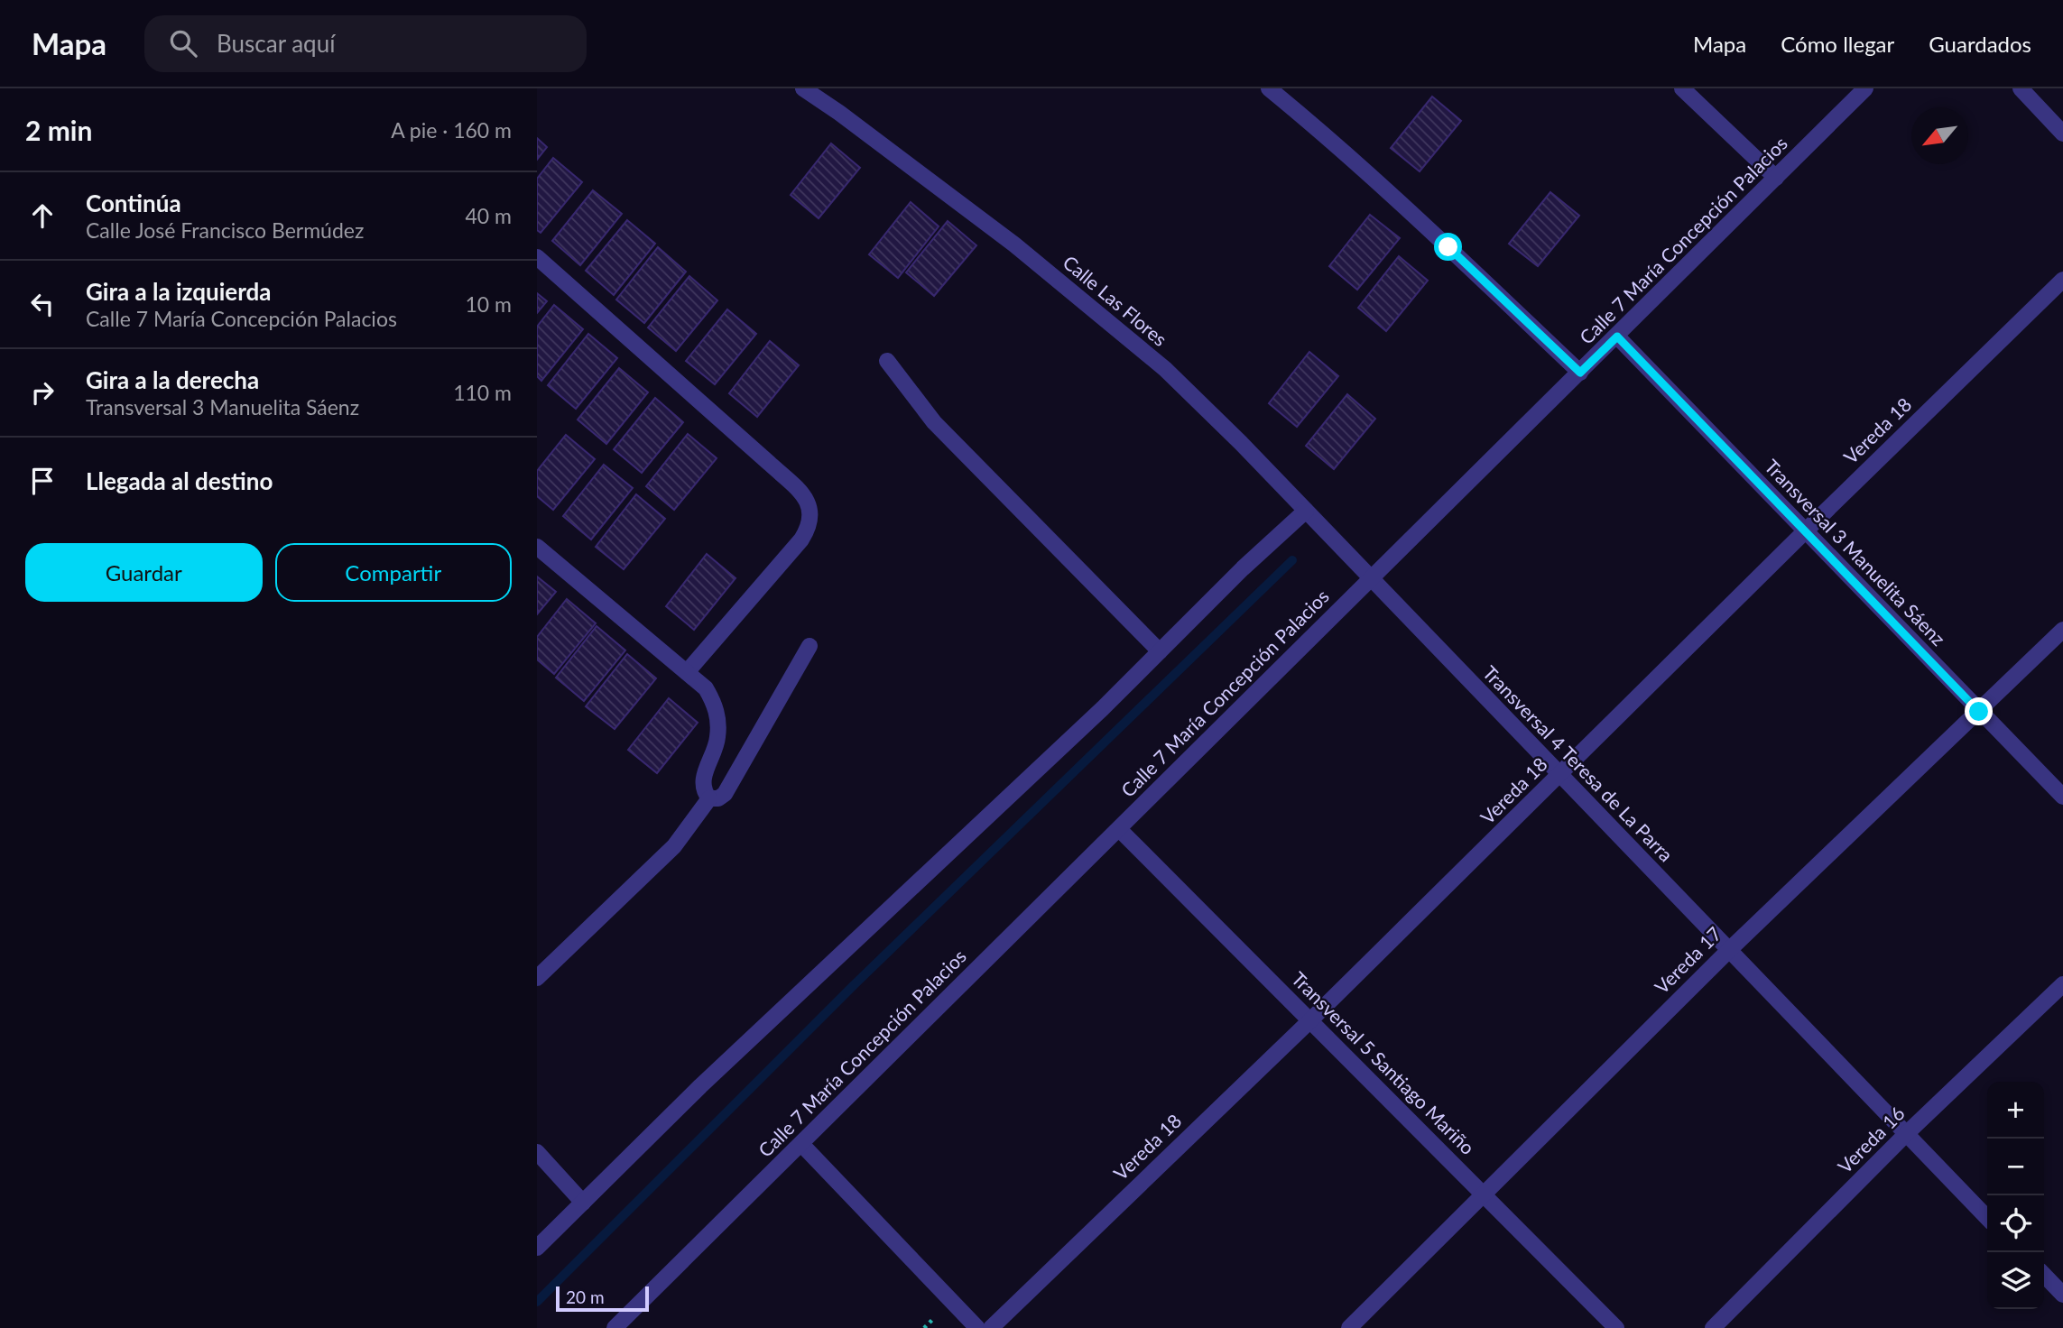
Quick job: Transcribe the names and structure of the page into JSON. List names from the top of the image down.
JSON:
{
  "streets": {
    "street": [
      "Calle 7 María Concepción Palacios",
      "Calle Las Flores",
      "Vereda 18",
      "Transversal 3 Manuelita Sáenz",
      "Transversal 4 Teresa de La Parra",
      "Vereda 17",
      "Transversal 5 Santiago Mariño",
      "Vereda 16"
    ]
  },
  "crossings": [
    ["Calle 7 María Concepción Palacios", "Calle Las Flores"],
    ["Calle 7 María Concepción Palacios", "Transversal 3 Manuelita Sáenz"],
    ["Calle 7 María Concepción Palacios", "Transversal 4 Teresa de La Parra"],
    ["Calle 7 María Concepción Palacios", "Transversal 5 Santiago Mariño"],
    ["Calle Las Flores", "Transversal 4 Teresa de La Parra"],
    ["Vereda 18", "Transversal 3 Manuelita Sáenz"],
    ["Vereda 18", "Transversal 4 Teresa de La Parra"],
    ["Vereda 18", "Transversal 5 Santiago Mariño"],
    ["Transversal 3 Manuelita Sáenz", "Vereda 17"],
    ["Transversal 4 Teresa de La Parra", "Vereda 17"],
    ["Transversal 4 Teresa de La Parra", "Vereda 16"],
    ["Vereda 17", "Transversal 5 Santiago Mariño"]
  ],
  "scale_bar": "20 m",
  "north": "bottom left",
  "page": {
    "header": "Mapa",
    "search": "Buscar aquí",
    "nav": ["Mapa", "Cómo llegar", "Guardados"],
    "heading": ["2 min", "A pie · 160 m"],
    "list": [
      ["Continúa", "Calle José Francisco Bermúdez", "40 m"],
      ["Gira a la izquierda", "Calle 7 María Concepción Palacios", "10 m"],
      ["Gira a la derecha", "Transversal 3 Manuelita Sáenz", "110 m"],
      "Llegada al destino"
    ],
    "buttons": ["Guardar", "Compartir"],
    "map_buttons": ["+", "−"],
    "scale": "20 m"
  }
}
